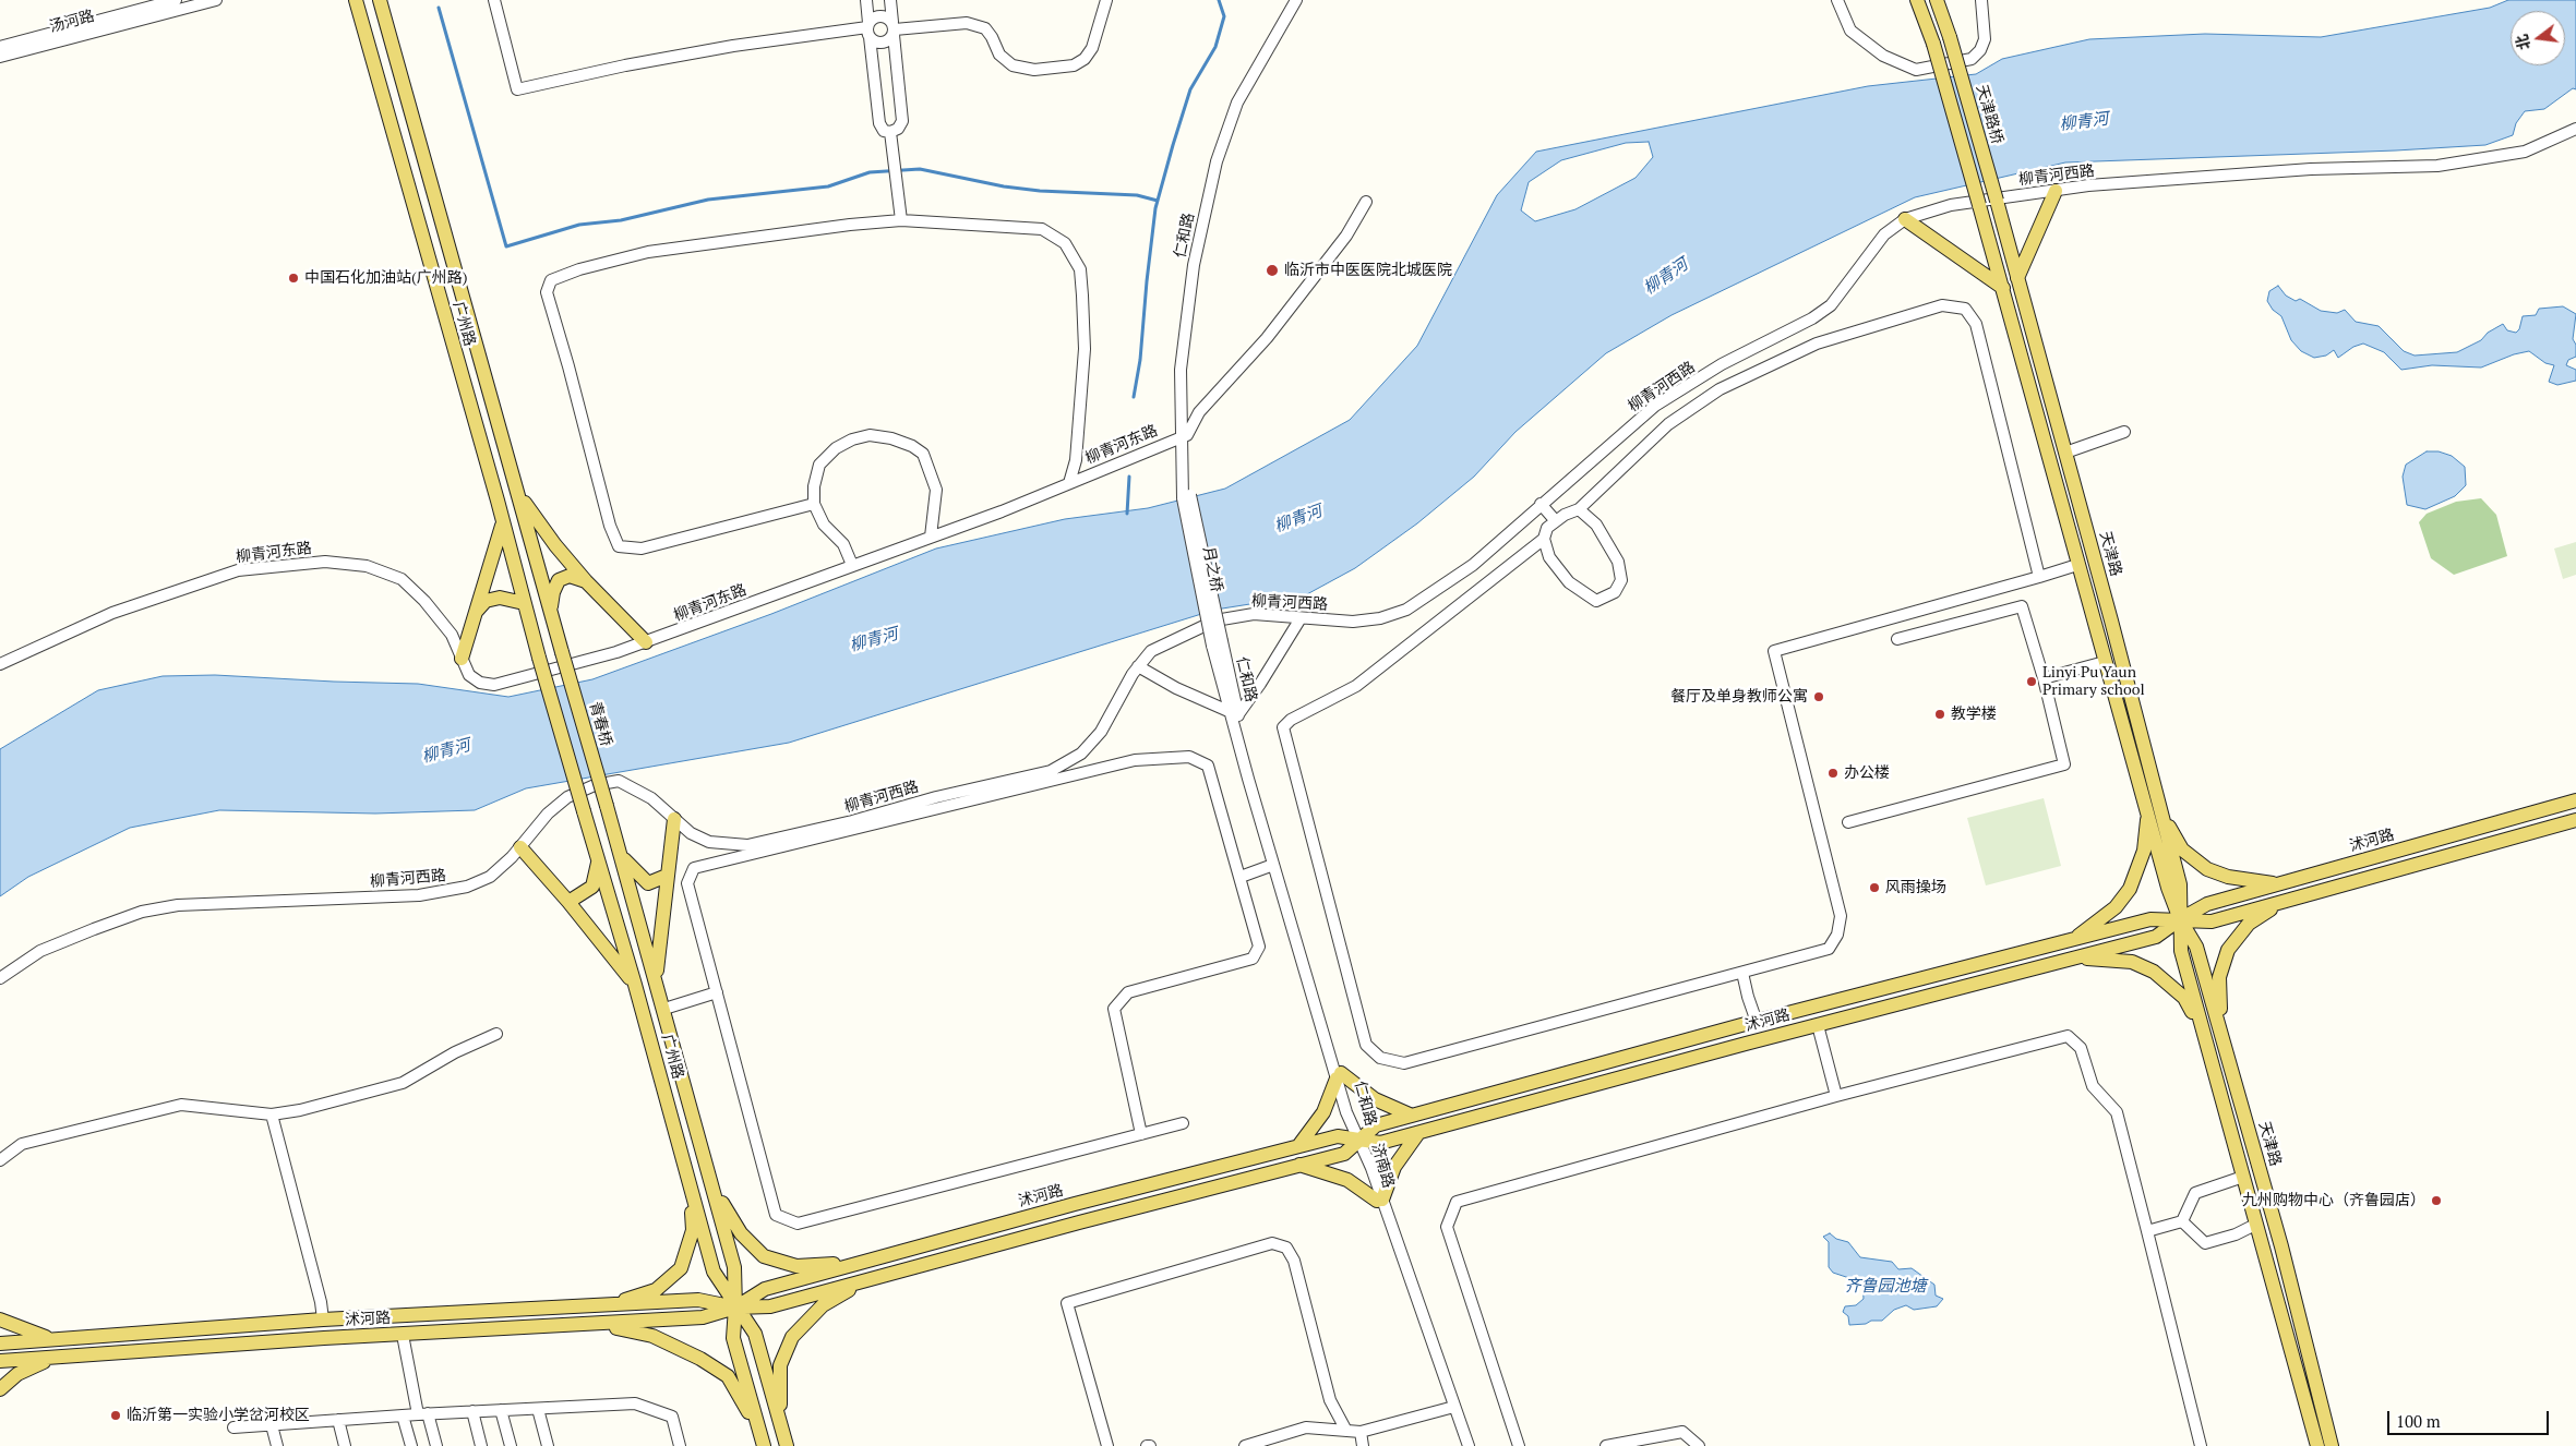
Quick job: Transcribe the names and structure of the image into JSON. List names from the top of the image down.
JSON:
{
  "streets": {
    "main road": [
      "天津路桥",
      "广州路",
      "天津路",
      "青春桥",
      "沭河路"
    ],
    "street": [
      "汤河路",
      "柳青河西路",
      "仁和路",
      "柳青河东路",
      "月之桥",
      "济南路"
    ]
  },
  "crossings": [
    ["天津路桥", "天津路"],
    ["仁和路", "柳青河东路"],
    ["仁和路", "月之桥"],
    ["仁和路", "沭河路"],
    ["仁和路", "济南路"],
    ["广州路", "青春桥"],
    ["广州路", "沭河路"],
    ["天津路", "沭河路"],
    ["沭河路", "济南路"]
  ],
  "water": ["柳青河", "齐鲁园池塘"],
  "places": [
    "临沂市中医医院北城医院",
    "中国石化加油站(广州路)",
    "Linyi Pu Yaun Primary school",
    "餐厅及单身教师公寓",
    "教学楼",
    "办公楼",
    "风雨操场",
    "九州购物中心（齐鲁园店）",
    "临沂第一实验小学岔河校区"
  ],
  "scale_bar": "100 m",
  "north": "left"
}
